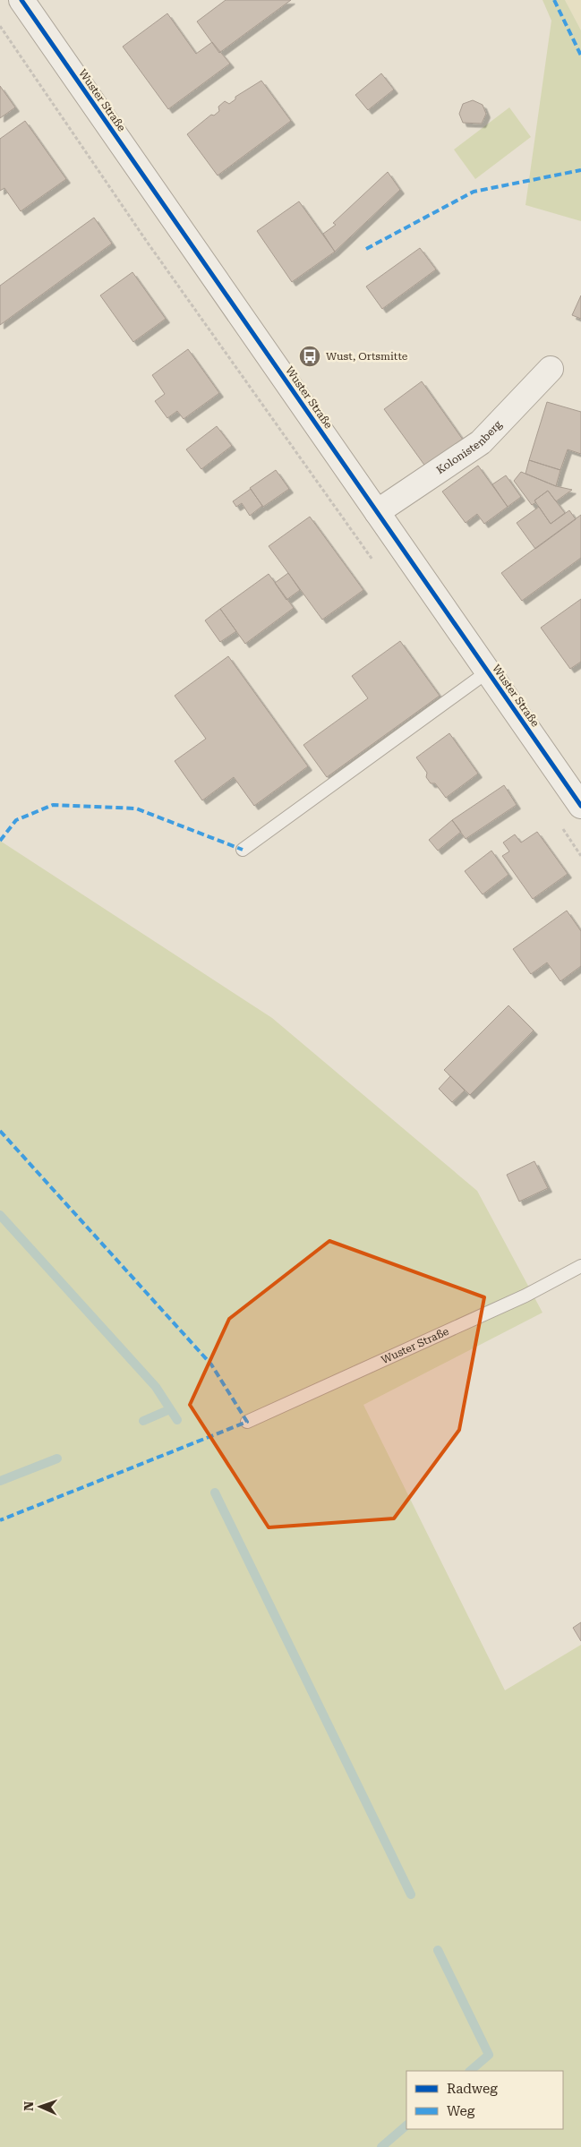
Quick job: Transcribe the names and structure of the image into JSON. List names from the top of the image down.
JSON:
{
  "streets": {
    "street": ["Wuster Straße", "Kolonistenberg"]
  },
  "crossings": [
    ["Wuster Straße", "Kolonistenberg"]
  ],
  "places": {
    "bus stop": ["Wust, Ortsmitte"]
  },
  "legend": ["Radweg", "Weg"],
  "north": "left"
}
